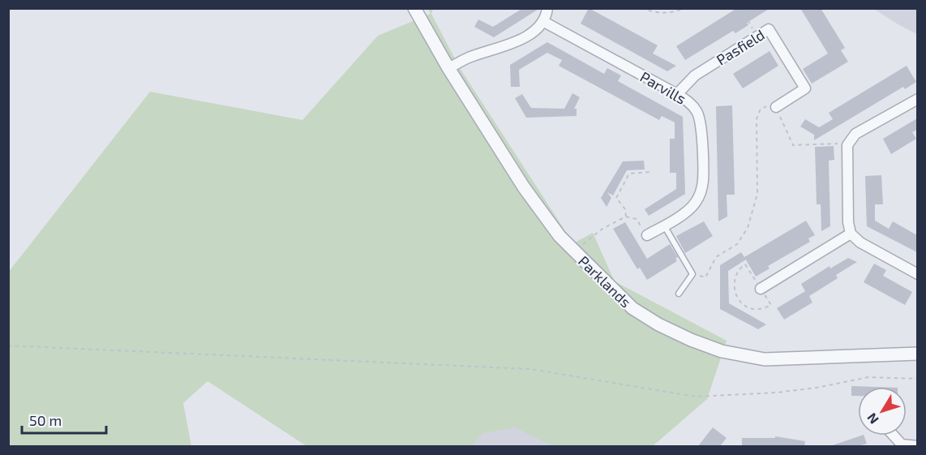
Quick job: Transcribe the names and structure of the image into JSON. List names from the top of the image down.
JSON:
{
  "streets": {
    "street": ["Pasfield", "Parvills", "Parklands"]
  },
  "crossings": [
    ["Pasfield", "Parvills"]
  ],
  "scale_bar": "50 m",
  "north": "bottom left"
}
